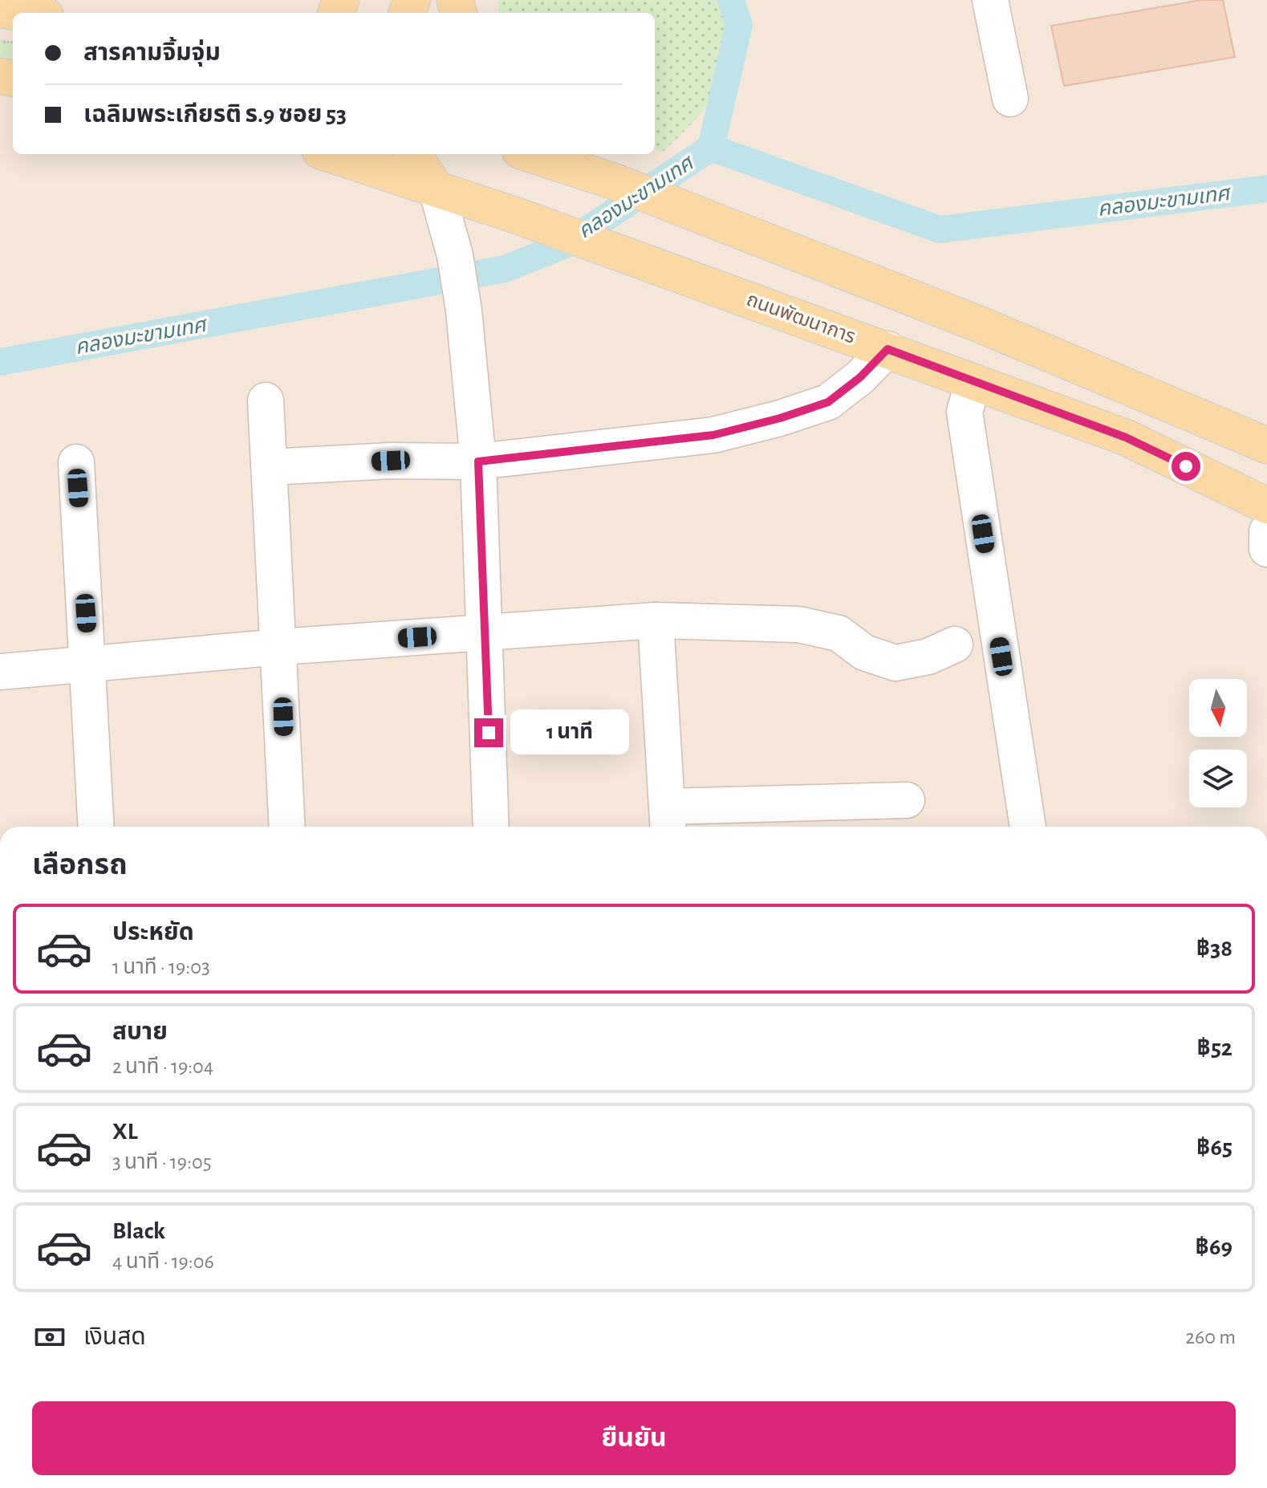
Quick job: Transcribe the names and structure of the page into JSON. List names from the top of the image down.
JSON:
{
  "streets": {
    "main road": ["ถนนพัฒนาการ"]
  },
  "water": ["คลองมะขามเทศ"],
  "north": "bottom",
  "page": {
    "banner": ["สารคามจิ้มจุ่ม", "เฉลิมพระเกียรติ ร.9 ซอย 53"],
    "bubble": "1 นาที",
    "heading": "เลือกรถ",
    "list": [
      {
        "name": "ประหยัด",
        "note": "1 นาที · 19:03",
        "value": "฿38"
      },
      {
        "name": "สบาย",
        "note": "2 นาที · 19:04",
        "value": "฿52"
      },
      {
        "name": "XL",
        "note": "3 นาที · 19:05",
        "value": "฿65"
      },
      {
        "name": "Black",
        "note": "4 นาที · 19:06",
        "value": "฿69"
      }
    ],
    "pay": ["เงินสด", "260 m"],
    "buttons": "ยืนยัน"
  }
}
